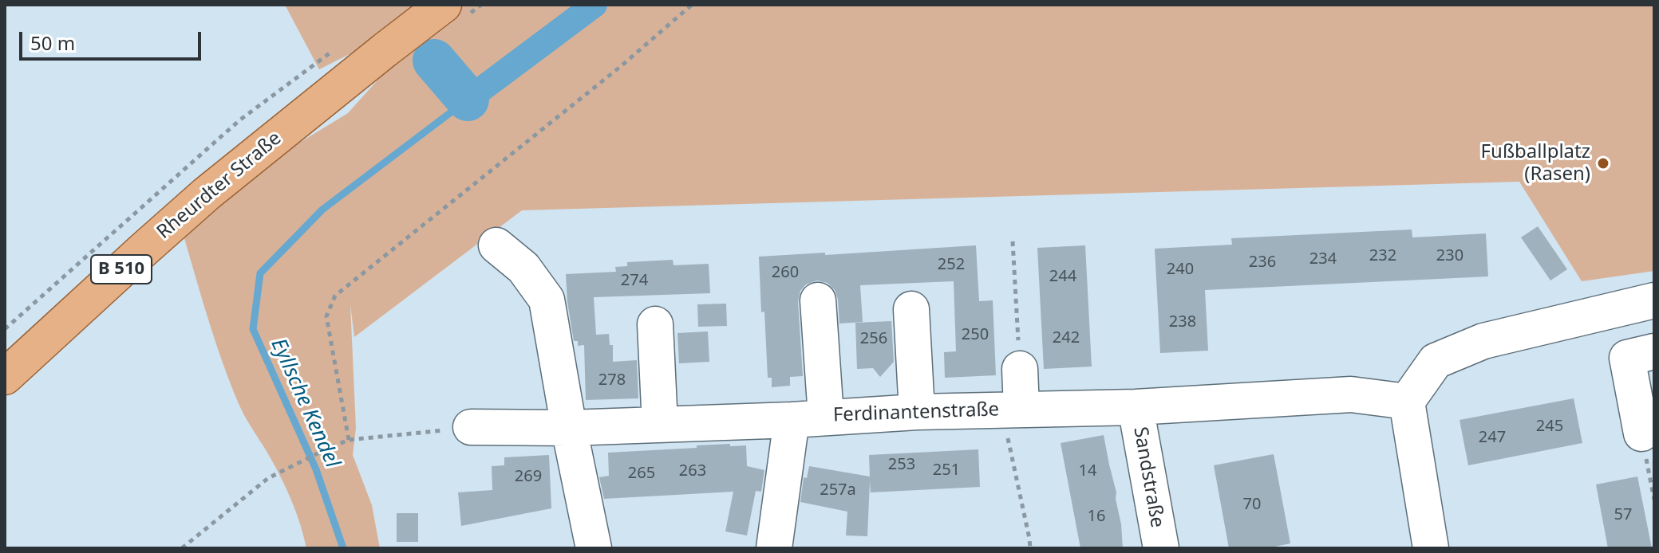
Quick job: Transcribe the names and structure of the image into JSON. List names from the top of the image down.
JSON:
{
  "streets": {
    "main road": ["Rheurdter Straße", "B 510"],
    "street": ["Ferdinantenstraße", "Sandstraße"]
  },
  "crossings": [
    ["Ferdinantenstraße", "Sandstraße"]
  ],
  "water": ["Eyllsche Kendel"],
  "places": ["Fußballplatz (Rasen)"],
  "house_numbers": [
    "232",
    "230",
    "234",
    "236",
    "252",
    "240",
    "260",
    "244",
    "274",
    "238",
    "250",
    "242",
    "256",
    "278",
    "245",
    "247",
    "253",
    "251",
    "263",
    "14",
    "265",
    "269",
    "257a",
    "70",
    "57",
    "16"
  ],
  "scale_bar": "50 m"
}
